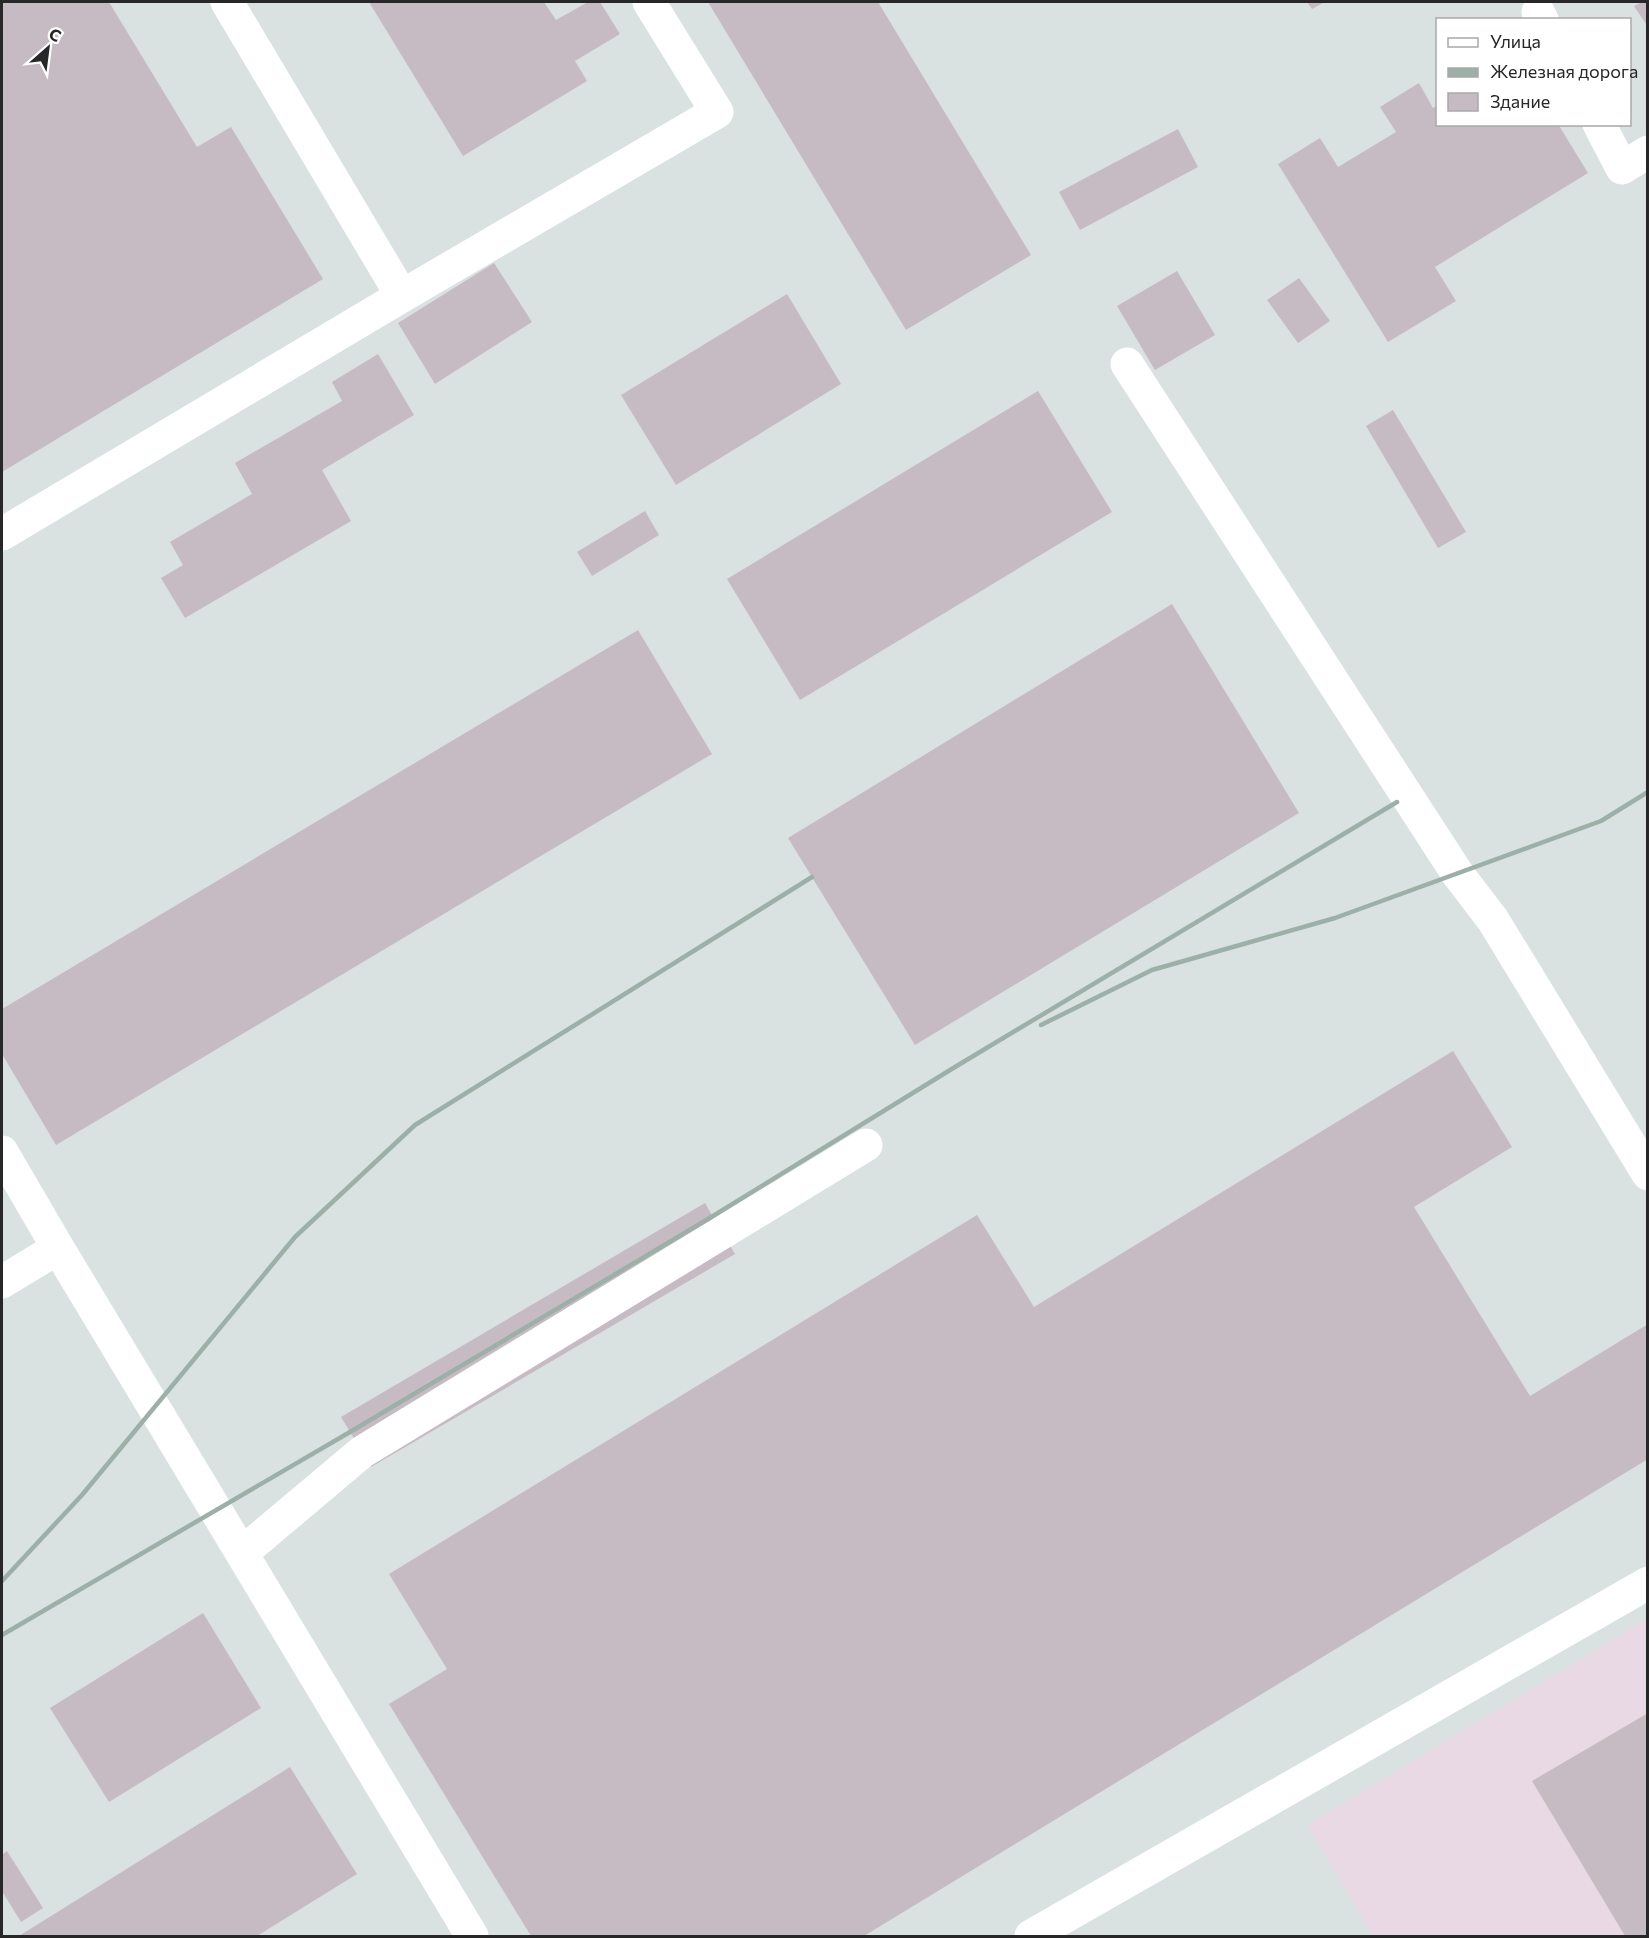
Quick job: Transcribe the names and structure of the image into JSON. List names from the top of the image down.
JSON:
{
  "legend": ["Улица", "Железная дорога", "Здание"],
  "north": "top right"
}
